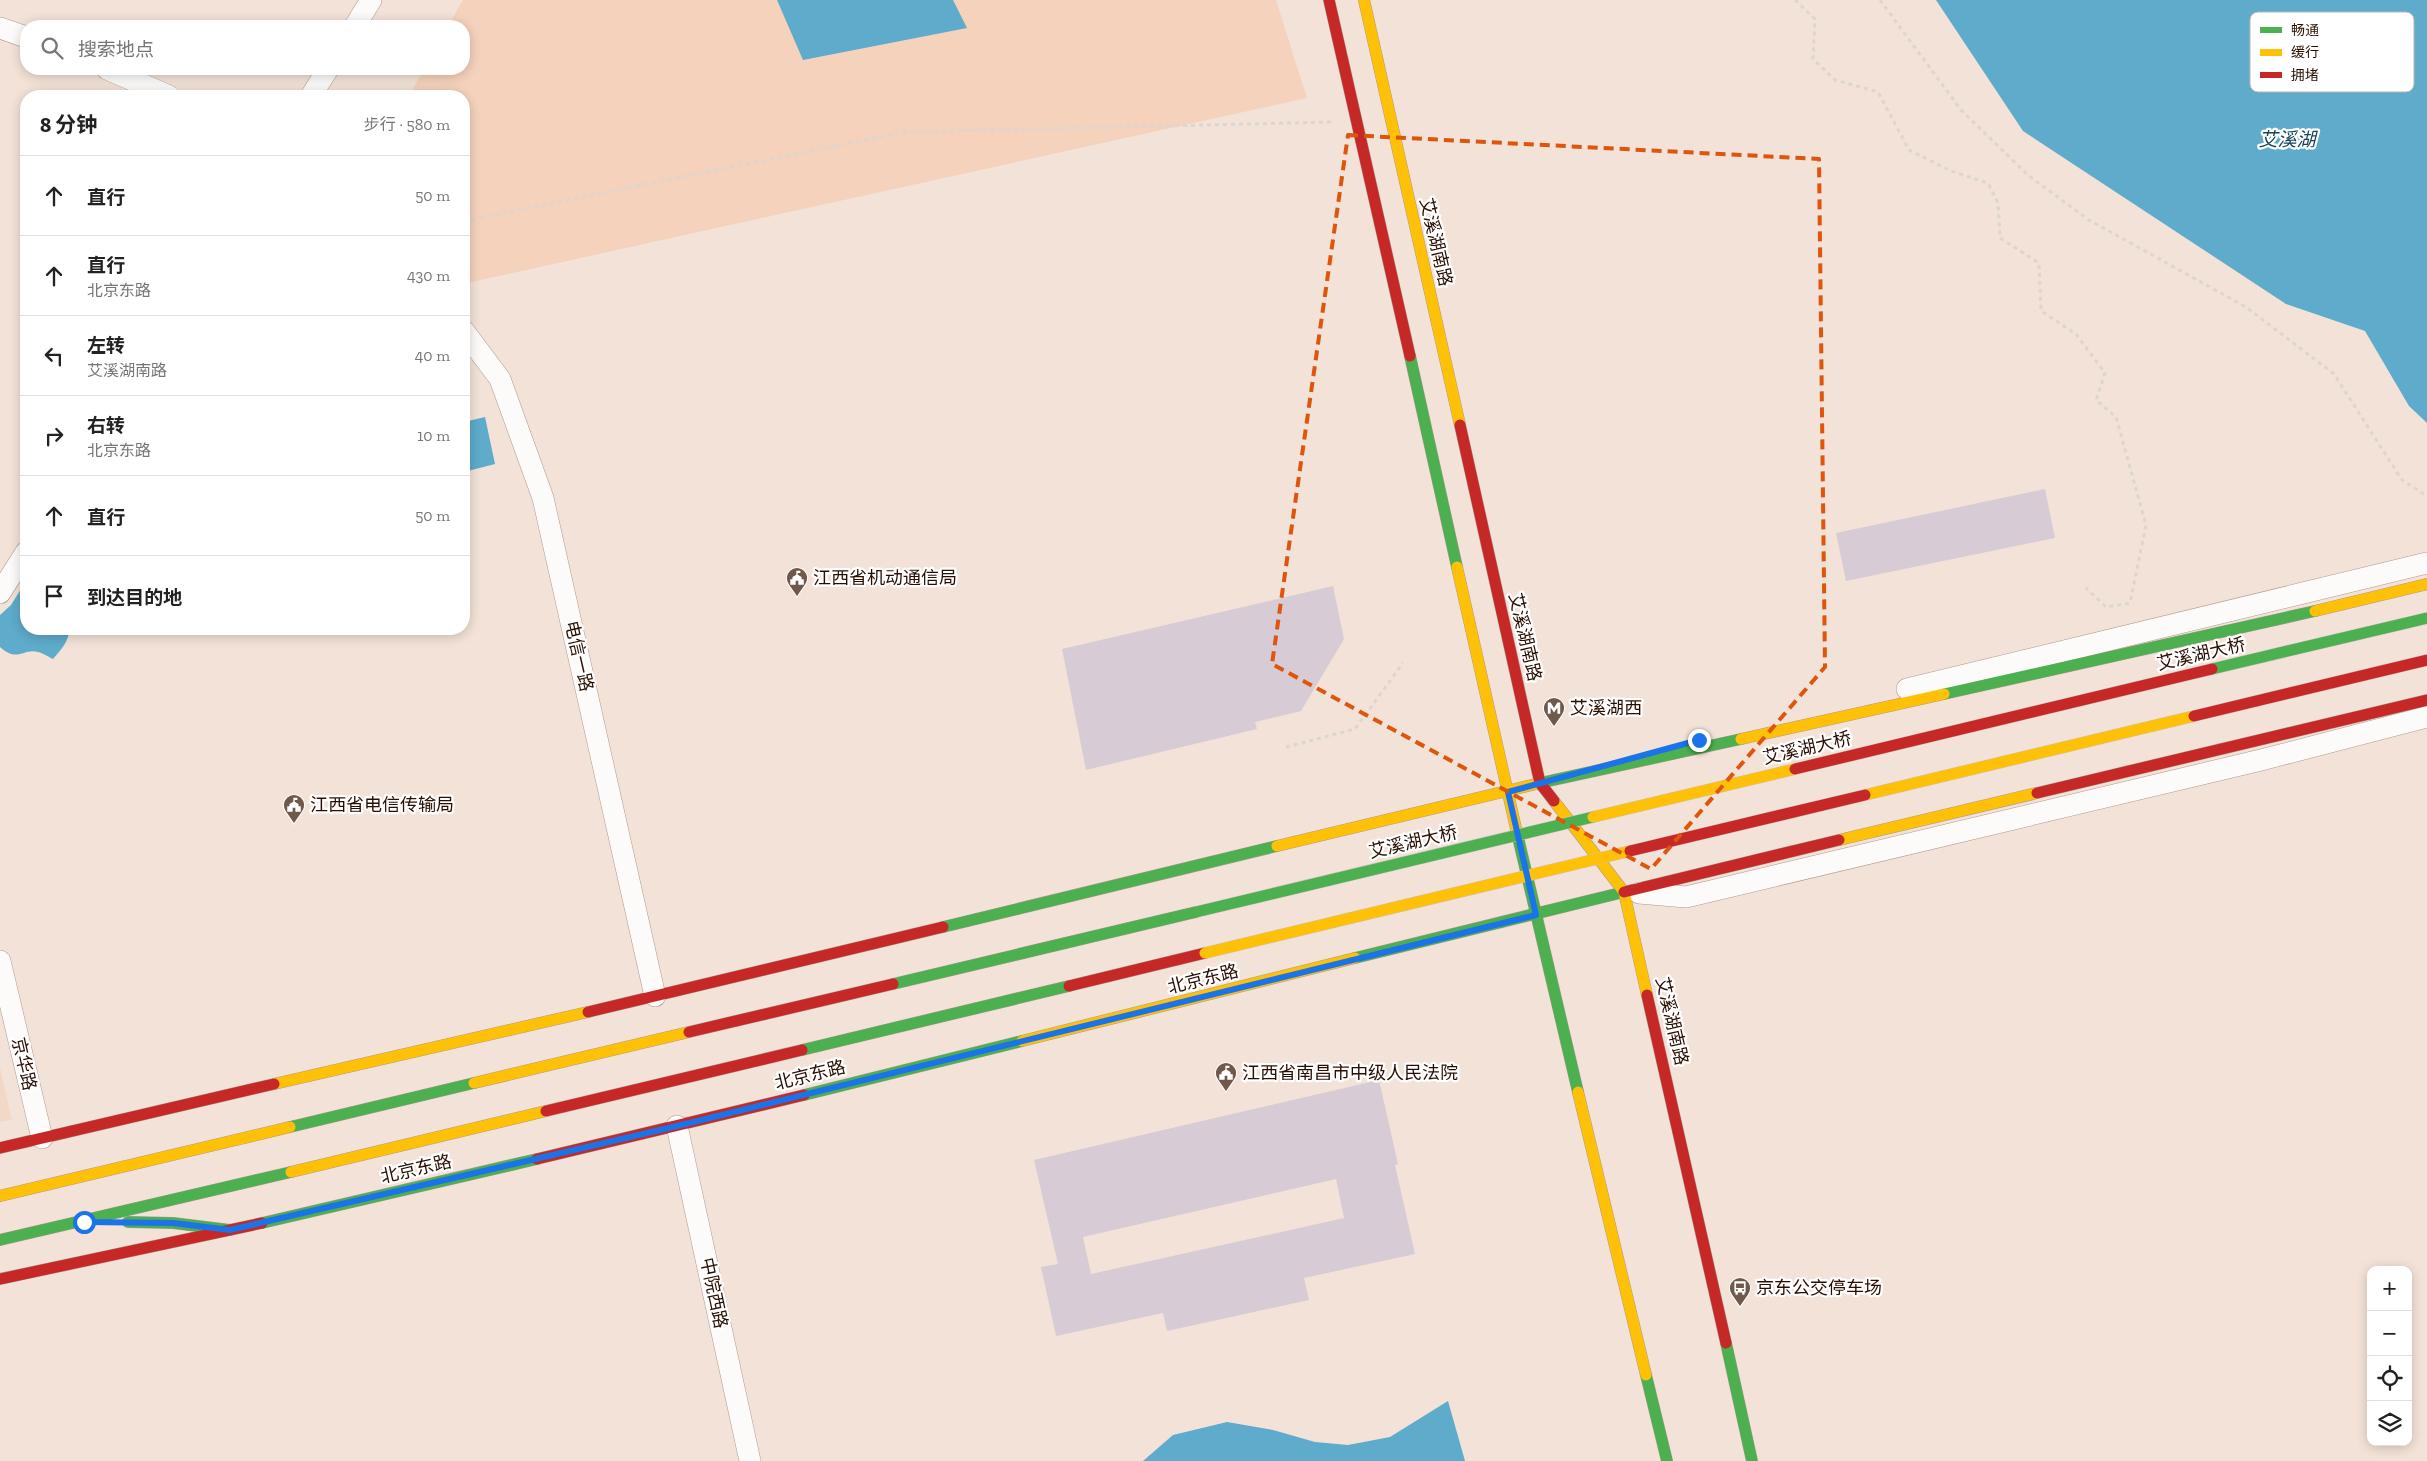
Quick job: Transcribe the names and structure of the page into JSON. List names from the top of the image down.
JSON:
{
  "streets": {
    "main road": ["艾溪湖南路", "艾溪湖大桥", "北京东路"],
    "street": ["电信一路", "京华路", "中院西路"]
  },
  "crossings": [
    ["艾溪湖南路", "北京东路"],
    ["北京东路", "中院西路"]
  ],
  "water": ["艾溪湖"],
  "places": {
    "public building": ["江西省机动通信局", "江西省电信传输局", "江西省南昌市中级人民法院"],
    "metro station": ["艾溪湖西"],
    "bus stop": ["京东公交停车场"]
  },
  "legend": ["畅通", "缓行", "拥堵"],
  "page": {
    "search": "搜索地点",
    "heading": ["8 分钟", "步行 · 580 m"],
    "list": [
      ["直行", "50 m"],
      ["直行", "北京东路", "430 m"],
      ["左转", "艾溪湖南路", "40 m"],
      ["右转", "北京东路", "10 m"],
      ["直行", "50 m"],
      "到达目的地"
    ],
    "map_buttons": ["+", "−"]
  }
}
